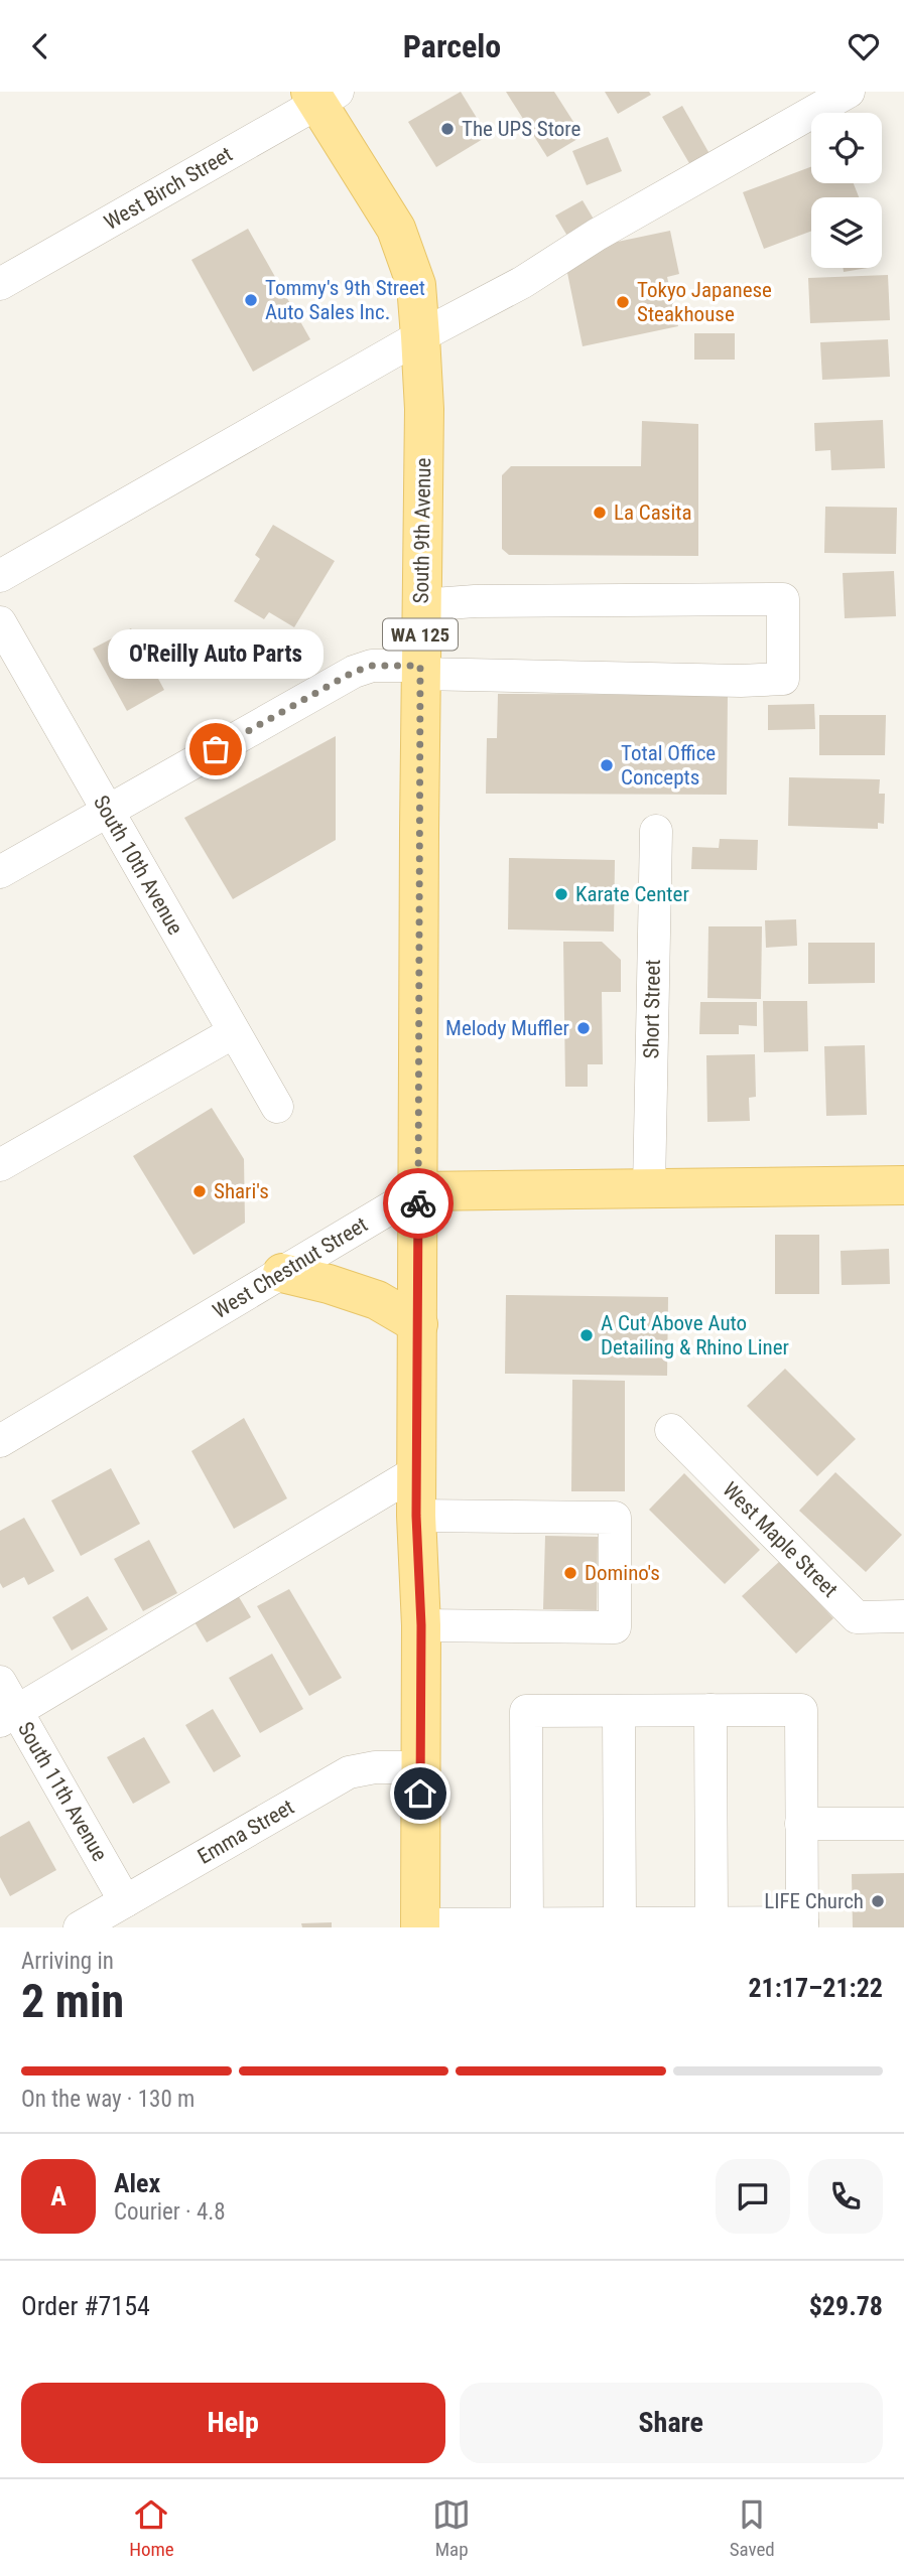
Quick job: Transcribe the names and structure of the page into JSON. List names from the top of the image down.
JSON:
{
  "streets": {
    "main road": ["South 9th Avenue", "WA 125"],
    "street": [
      "West Birch Street",
      "South 10th Avenue",
      "Short Street",
      "West Chestnut Street",
      "West Maple Street",
      "South 11th Avenue",
      "Emma Street"
    ]
  },
  "crossings": [
    ["West Birch Street", "South 9th Avenue"],
    ["South 9th Avenue", "West Chestnut Street"],
    ["South 9th Avenue", "Emma Street"],
    ["South 11th Avenue", "Emma Street"]
  ],
  "places": [
    "The UPS Store",
    "Tommy's 9th Street Auto Sales Inc.",
    "Tokyo Japanese Steakhouse",
    "La Casita",
    "O'Reilly Auto Parts",
    "Total Office Concepts",
    "Karate Center",
    "Melody Muffler",
    "Shari's",
    "A Cut Above Auto Detailing & Rhino Liner",
    "Domino's",
    "LIFE Church"
  ],
  "page": {
    "header": "Parcelo",
    "bubble": "O'Reilly Auto Parts",
    "heading": ["2 min", "Arriving in", "21:17–21:22"],
    "panel": [
      "Alex",
      "Courier · 4.8",
      "Order #7154",
      "$29.78"
    ],
    "bar": "On the way · 130 m",
    "round": "A",
    "buttons": ["Help", "Share"],
    "tabs": ["Home", "Map", "Saved"]
  }
}
